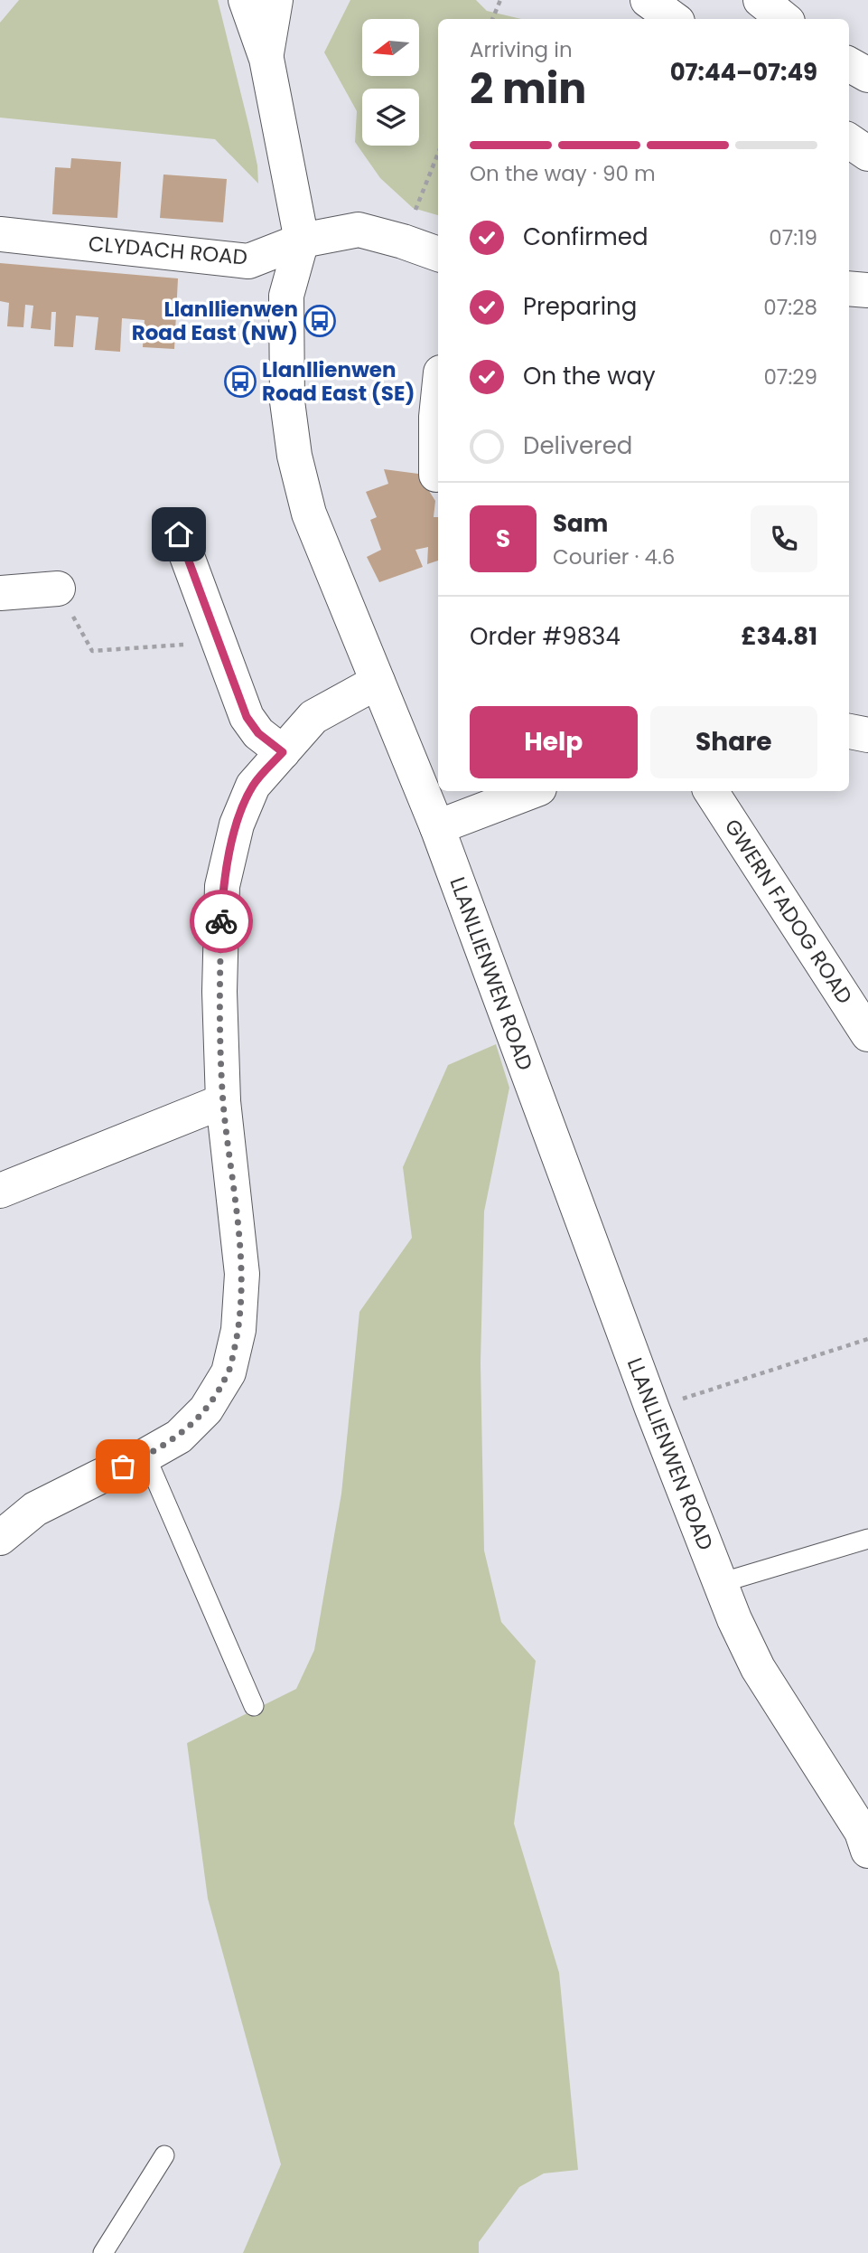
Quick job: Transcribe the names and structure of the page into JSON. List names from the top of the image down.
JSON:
{
  "streets": {
    "street": ["CLYDACH ROAD", "GWERN FADOG ROAD", "LLANLLIENWEN ROAD"]
  },
  "crossings": [
    ["CLYDACH ROAD", "LLANLLIENWEN ROAD"]
  ],
  "places": {
    "bus stop": ["Llanllienwen Road East (NW)", "Llanllienwen Road East (SE)"]
  },
  "north": "left",
  "page": {
    "heading": ["2 min", "Arriving in", "07:44–07:49"],
    "panel": [
      "Sam",
      "Courier · 4.6",
      "Order #9834",
      "£34.81"
    ],
    "bar": "On the way · 90 m",
    "list": [
      ["Confirmed", "07:19"],
      ["Preparing", "07:28"],
      ["On the way", "07:29"],
      "Delivered"
    ],
    "round": "S",
    "buttons": ["Help", "Share"]
  }
}
